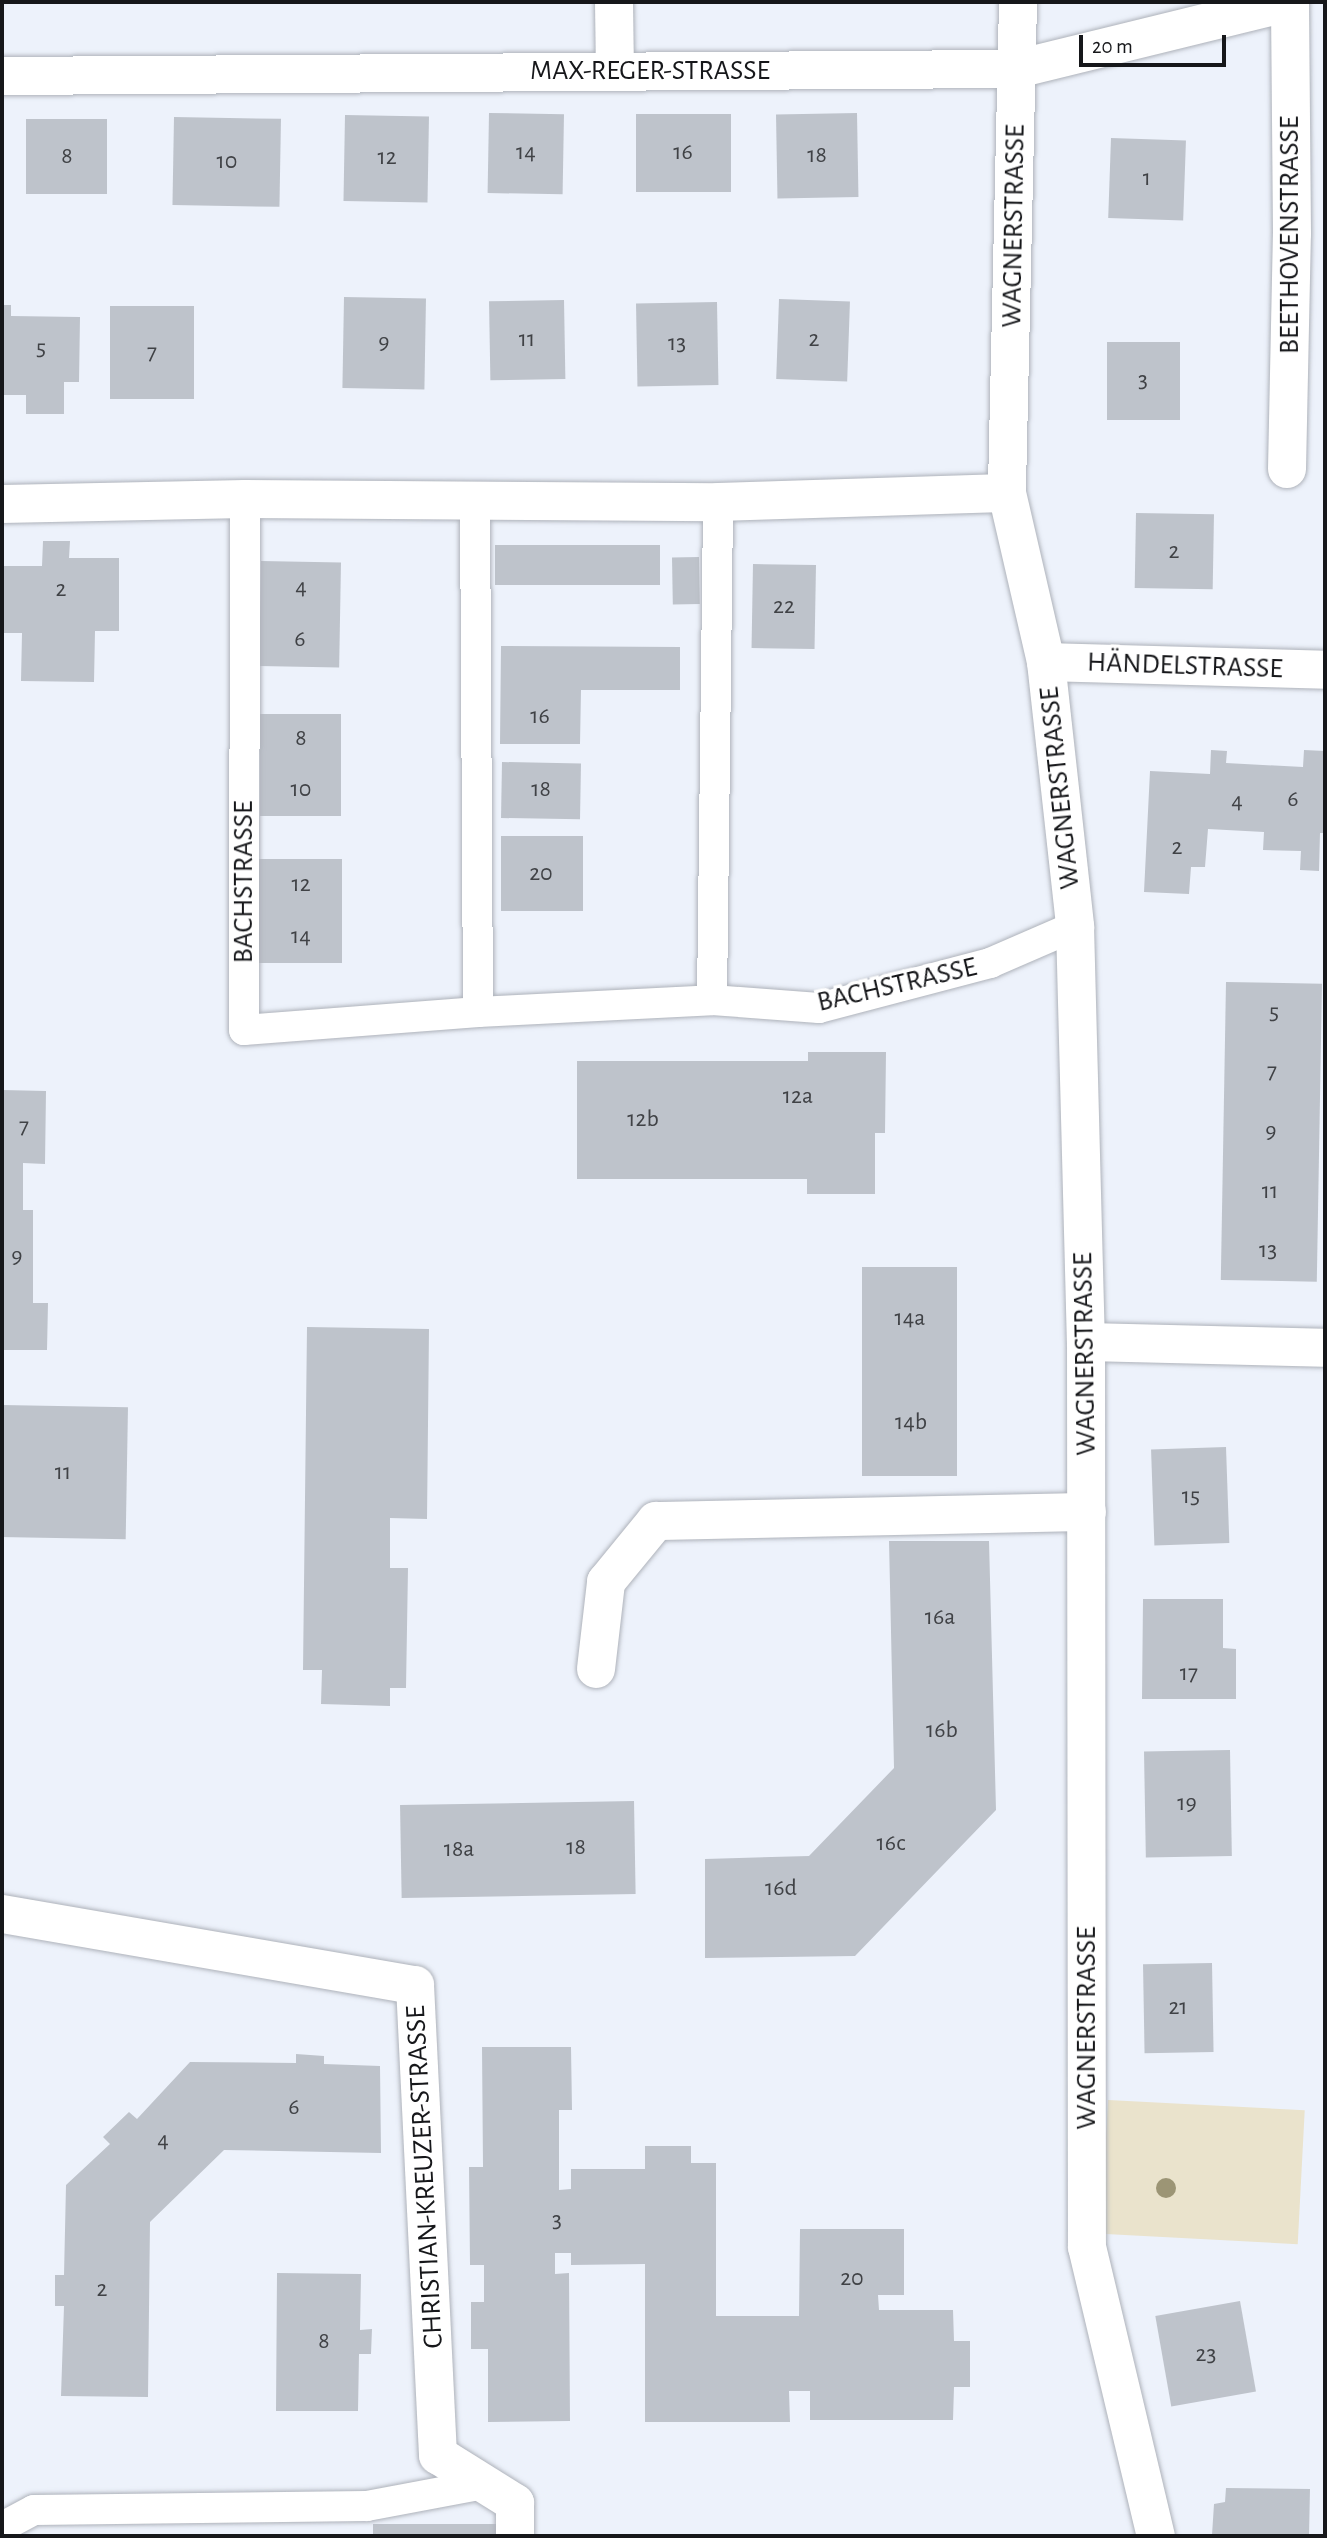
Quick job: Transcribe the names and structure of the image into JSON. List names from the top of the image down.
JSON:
{
  "streets": {
    "street": [
      "MAX-REGER-STRASSE",
      "WAGNERSTRASSE",
      "BEETHOVENSTRASSE",
      "HÄNDELSTRASSE",
      "CHRISTIAN-KREUZER-STRASSE"
    ],
    "lane": ["BACHSTRASSE"]
  },
  "crossings": [
    ["MAX-REGER-STRASSE", "WAGNERSTRASSE"],
    ["MAX-REGER-STRASSE", "BEETHOVENSTRASSE"],
    ["WAGNERSTRASSE", "HÄNDELSTRASSE"],
    ["WAGNERSTRASSE", "BACHSTRASSE"]
  ],
  "house_numbers": [
    "14",
    "16",
    "18",
    "8",
    "12",
    "10",
    "1",
    "11",
    "2",
    "9",
    "13",
    "5",
    "7",
    "3",
    "2",
    "4",
    "2",
    "22",
    "6",
    "16",
    "8",
    "10",
    "18",
    "6",
    "4",
    "2",
    "20",
    "12",
    "14",
    "5",
    "7",
    "12a",
    "12b",
    "7",
    "9",
    "11",
    "13",
    "9",
    "14a",
    "14b",
    "11",
    "15",
    "16a",
    "17",
    "16b",
    "19",
    "16c",
    "18",
    "18a",
    "16d",
    "21",
    "6",
    "4",
    "3",
    "20",
    "2",
    "8",
    "23"
  ],
  "scale_bar": "20 m"
}
